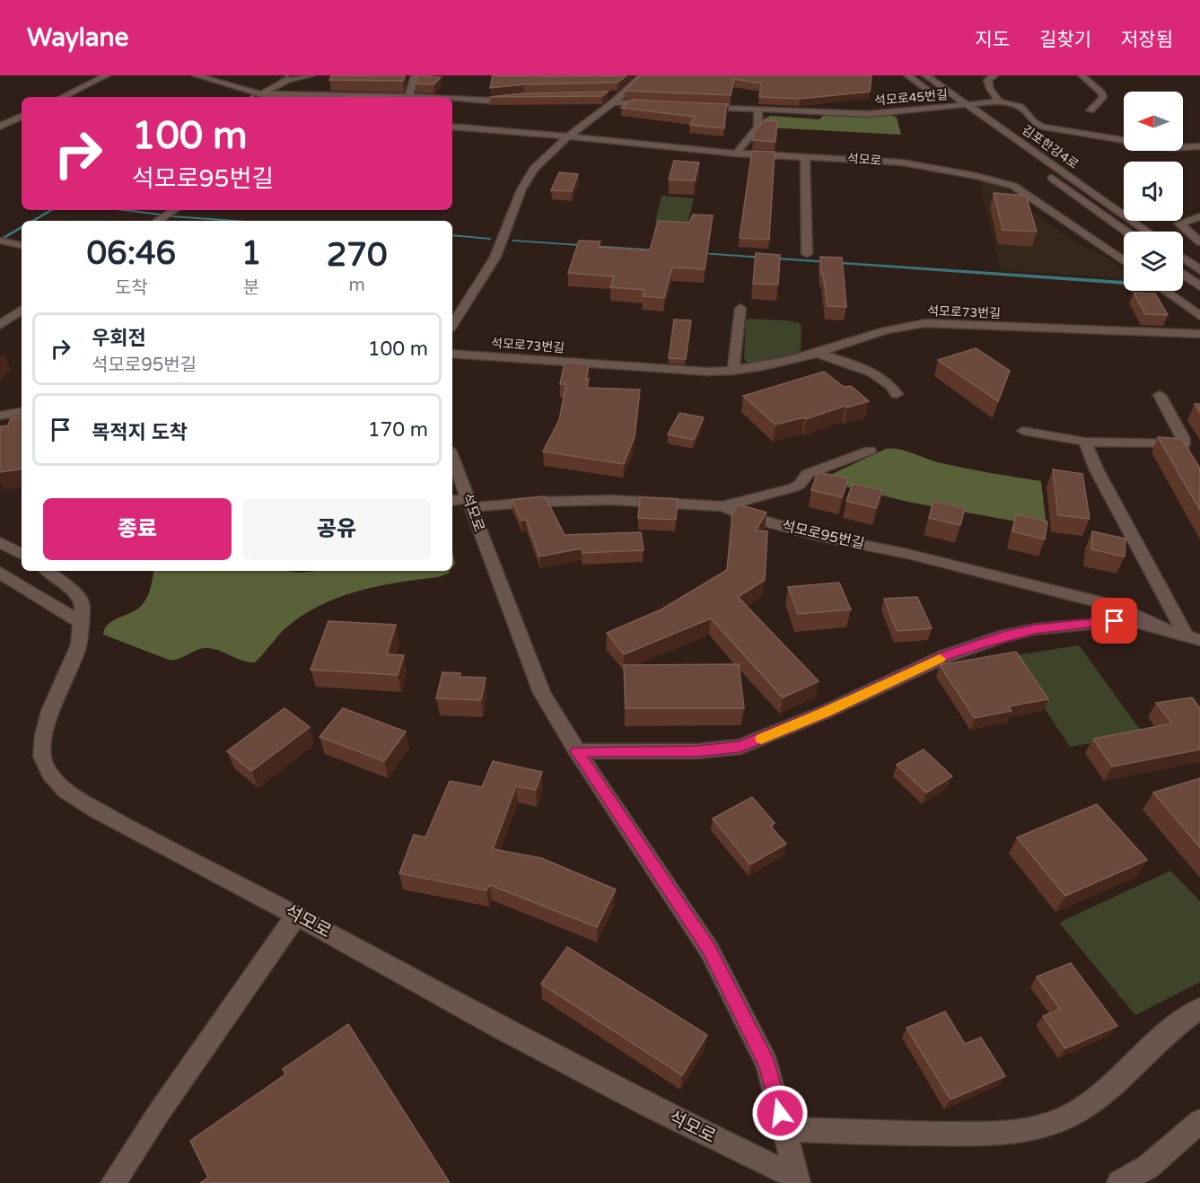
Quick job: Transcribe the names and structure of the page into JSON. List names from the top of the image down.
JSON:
{
  "streets": {
    "street": [
      "석모로45번길",
      "김포한강4로",
      "석모로",
      "석모로73번길",
      "석모로95번길"
    ]
  },
  "crossings": [
    ["석모로45번길", "김포한강4로"],
    ["석모로", "석모로95번길"]
  ],
  "north": "left",
  "page": {
    "header": "Waylane",
    "nav": ["지도", "길찾기", "저장됨"],
    "turn": ["100 m", "석모로95번길"],
    "eta": [
      "06:46",
      "도착",
      "1",
      "분",
      "270",
      "m"
    ],
    "list": [
      {
        "name": "우회전",
        "note": "석모로95번길",
        "value": "100 m"
      },
      {
        "name": "목적지 도착",
        "value": "170 m"
      }
    ],
    "buttons": ["종료", "공유"]
  }
}
